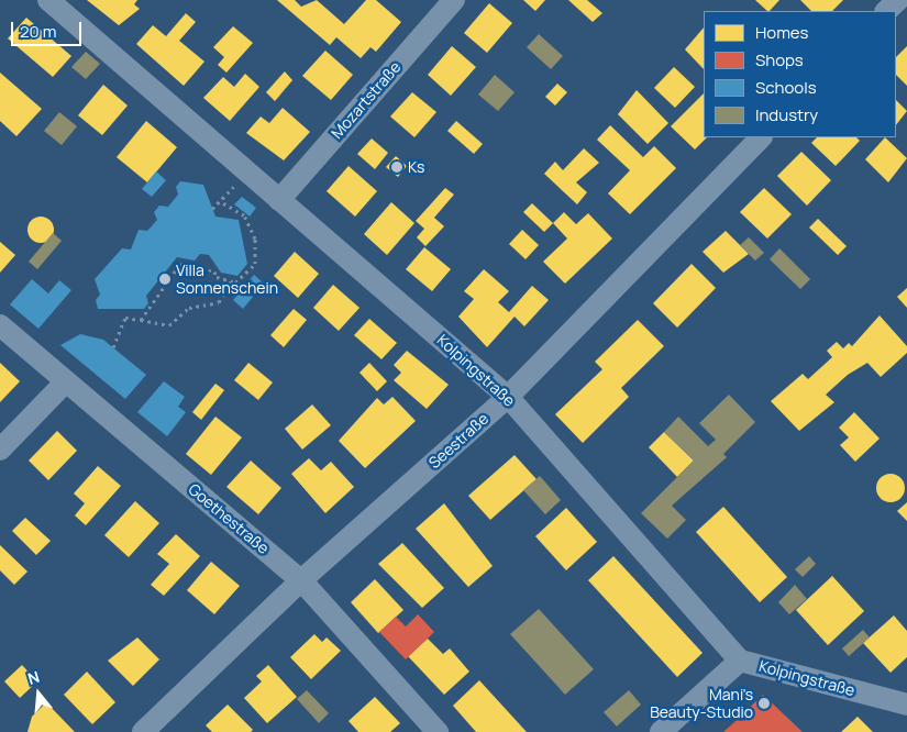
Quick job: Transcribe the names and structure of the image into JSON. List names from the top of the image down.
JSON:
{
  "streets": {
    "street": [
      "Mozartstraße",
      "Kolpingstraße",
      "Seestraße",
      "Goethestraße"
    ]
  },
  "crossings": [
    ["Mozartstraße", "Kolpingstraße"],
    ["Kolpingstraße", "Seestraße"],
    ["Seestraße", "Goethestraße"]
  ],
  "places": ["Ks", "Villa Sonnenschein", "Mani's Beauty-Studio"],
  "legend": [
    "Homes",
    "Shops",
    "Schools",
    "Industry"
  ],
  "scale_bar": "20 m",
  "north": "top"
}
